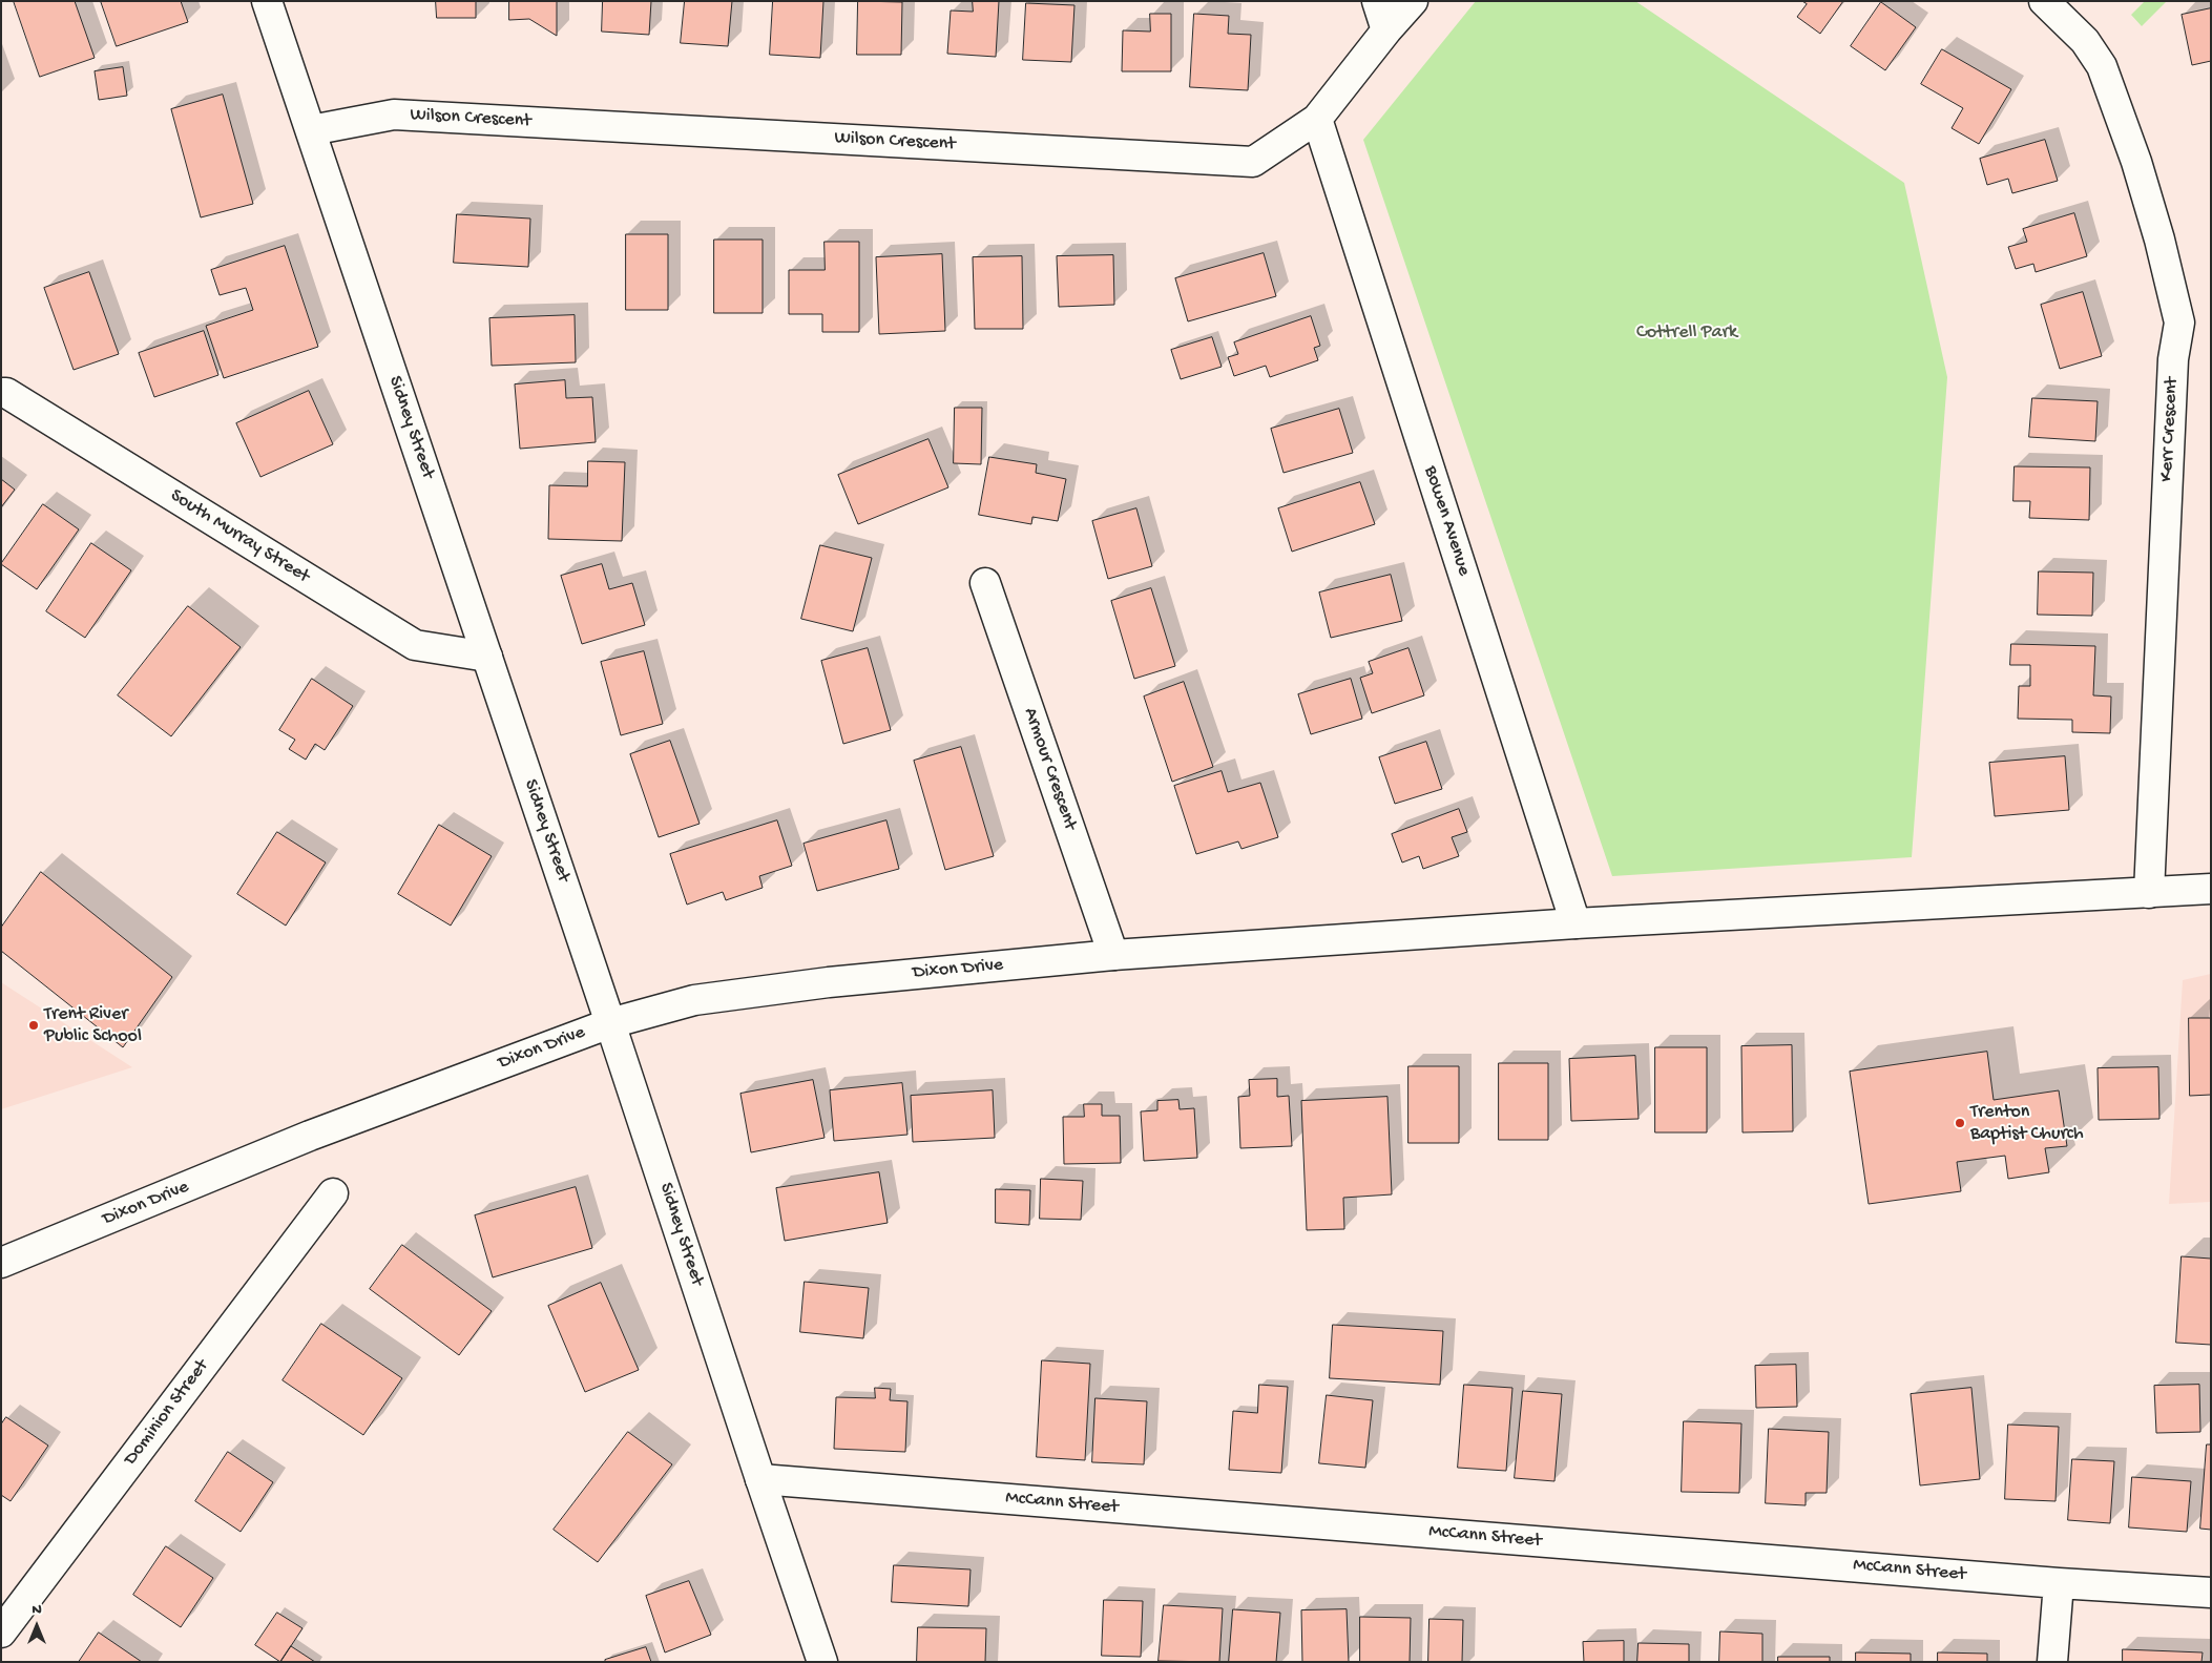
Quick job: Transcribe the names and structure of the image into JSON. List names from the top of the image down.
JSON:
{
  "streets": {
    "street": [
      "Wilson Crescent",
      "Sidney Street",
      "Kerr Crescent",
      "Bowen Avenue",
      "South Murray Street",
      "Armour Crescent",
      "Dixon Drive",
      "Dominion Street",
      "McCann Street"
    ]
  },
  "crossings": [
    ["Wilson Crescent", "Sidney Street"],
    ["Wilson Crescent", "Bowen Avenue"],
    ["Sidney Street", "South Murray Street"],
    ["Sidney Street", "Dixon Drive"],
    ["Sidney Street", "McCann Street"],
    ["Kerr Crescent", "Dixon Drive"],
    ["Bowen Avenue", "Dixon Drive"],
    ["Armour Crescent", "Dixon Drive"]
  ],
  "parks": ["Cottrell Park"],
  "places": ["Trent River Public School", "Trenton Baptist Church"],
  "north": "top"
}
